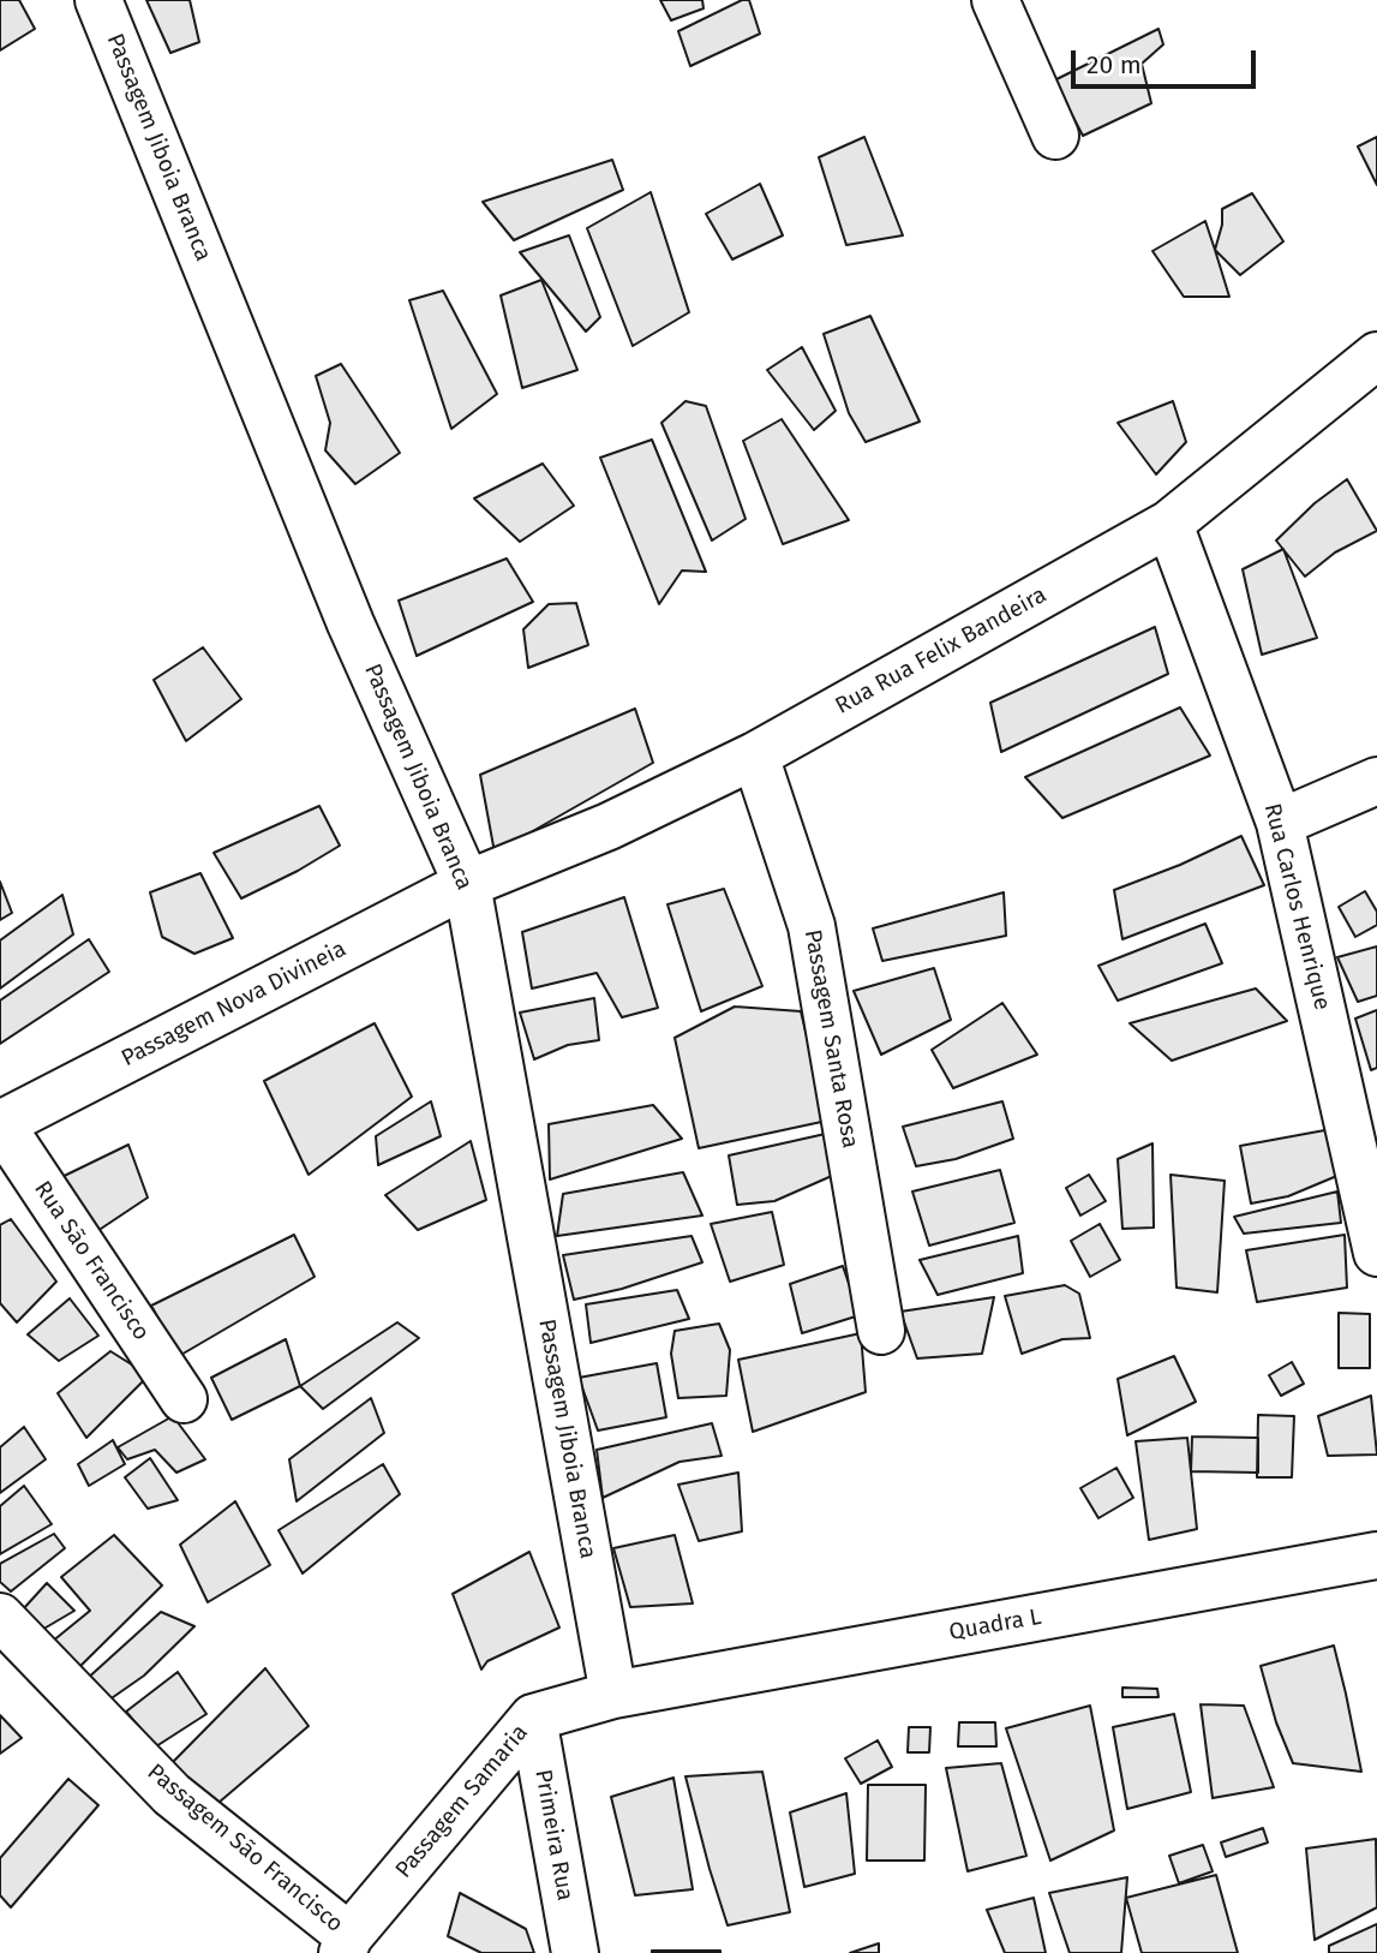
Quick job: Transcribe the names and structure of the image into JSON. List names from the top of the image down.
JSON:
{
  "streets": {
    "street": [
      "Passagem Jiboia Branca",
      "Rua Rua Felix Bandeira",
      "Rua Carlos Henrique",
      "Passagem Nova Divineia",
      "Passagem Santa Rosa",
      "Rua São Francisco",
      "Quadra L",
      "Passagem Samaria",
      "Primeira Rua",
      "Passagem São Francisco"
    ]
  },
  "crossings": [
    ["Passagem Jiboia Branca", "Rua Rua Felix Bandeira"],
    ["Passagem Jiboia Branca", "Passagem Nova Divineia"],
    ["Passagem Jiboia Branca", "Quadra L"],
    ["Passagem Jiboia Branca", "Passagem Samaria"],
    ["Rua Rua Felix Bandeira", "Rua Carlos Henrique"],
    ["Rua Rua Felix Bandeira", "Passagem Nova Divineia"],
    ["Rua Rua Felix Bandeira", "Passagem Santa Rosa"],
    ["Passagem Nova Divineia", "Rua São Francisco"],
    ["Quadra L", "Passagem Samaria"],
    ["Passagem Samaria", "Primeira Rua"],
    ["Passagem Samaria", "Passagem São Francisco"]
  ],
  "scale_bar": "20 m"
}
